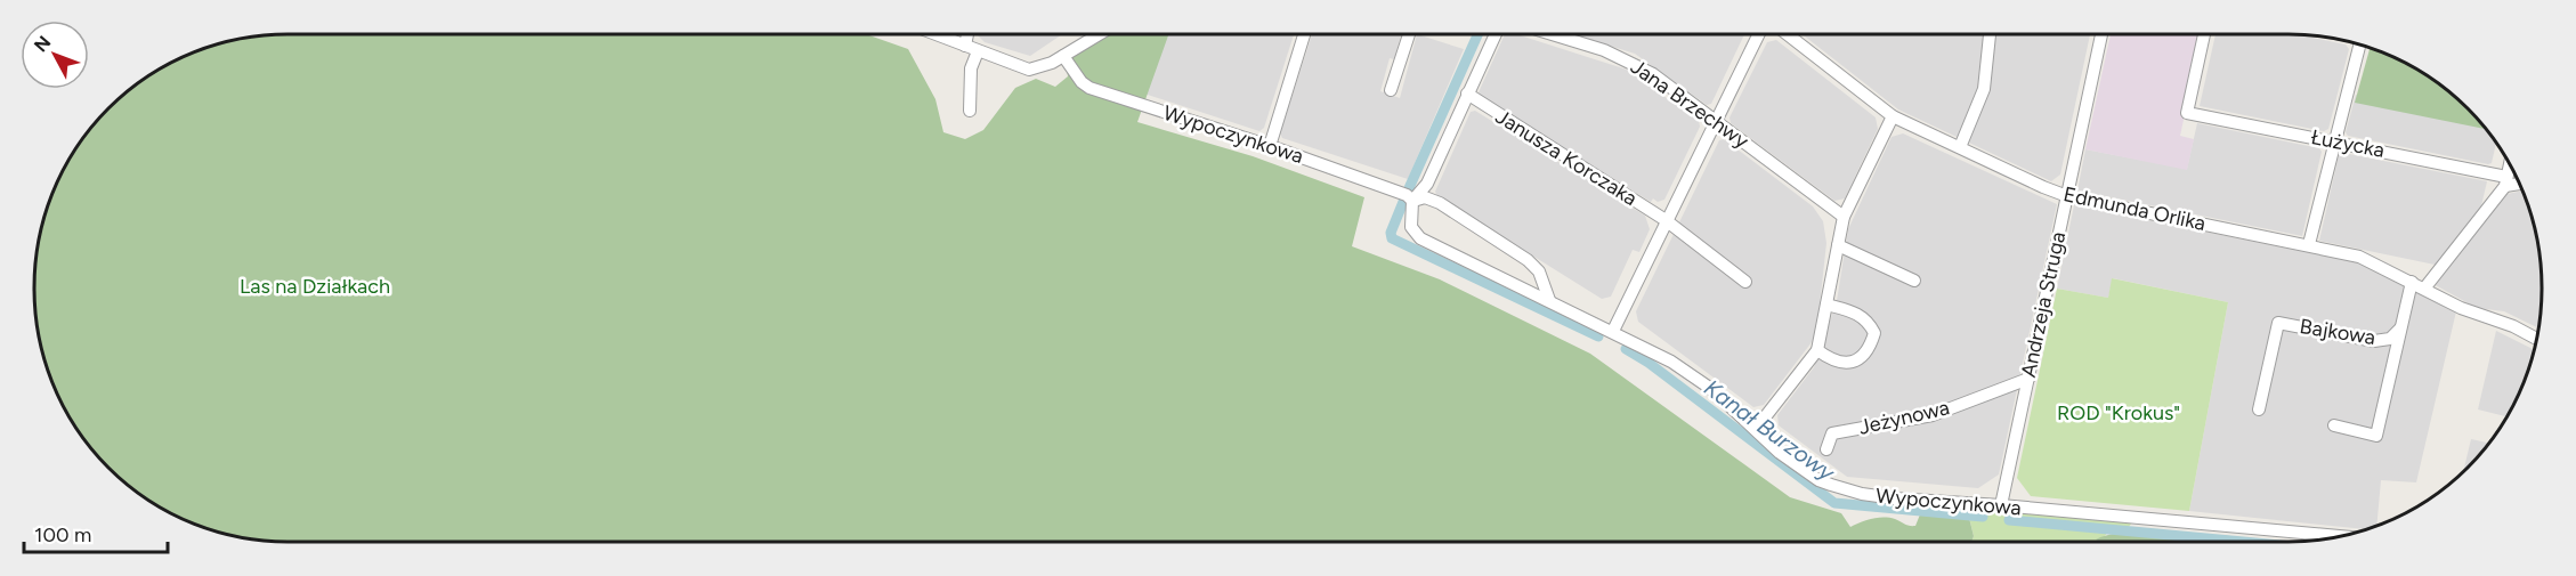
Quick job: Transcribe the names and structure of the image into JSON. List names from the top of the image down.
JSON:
{
  "streets": {
    "street": [
      "Jana Brzechwy",
      "Wypoczynkowa",
      "Łużycka",
      "Janusza Korczaka",
      "Edmunda Orlika",
      "Andrzeja Struga",
      "Bajkowa",
      "Jeżynowa"
    ]
  },
  "crossings": [
    ["Wypoczynkowa", "Andrzeja Struga"],
    ["Edmunda Orlika", "Andrzeja Struga"],
    ["Edmunda Orlika", "Bajkowa"],
    ["Andrzeja Struga", "Jeżynowa"]
  ],
  "water": ["Kanał Burzowy"],
  "parks": ["Las na Działkach", "ROD \"Krokus\""],
  "scale_bar": "100 m",
  "north": "top left"
}
